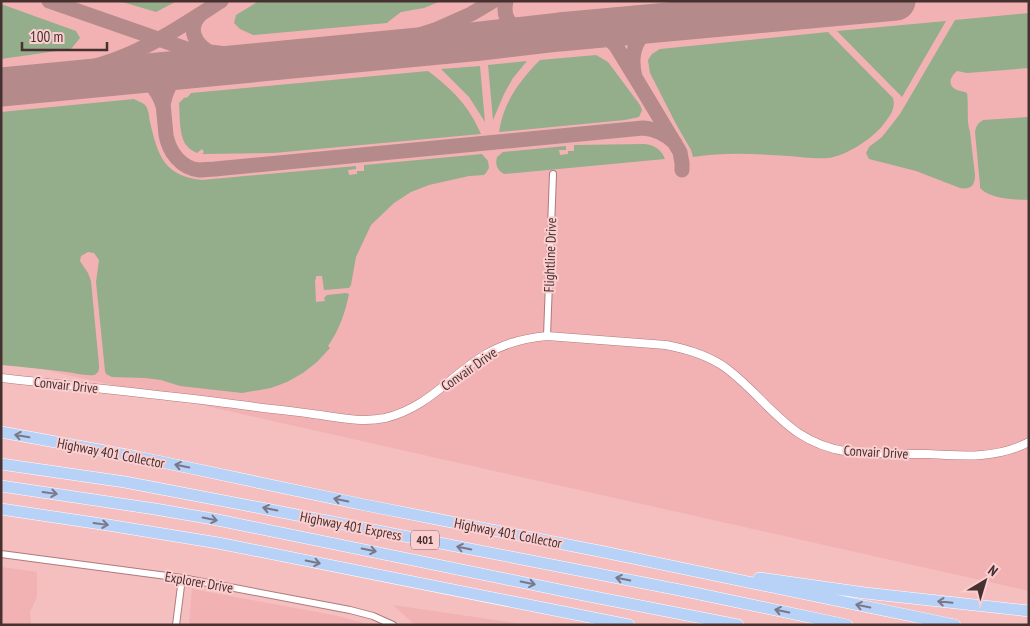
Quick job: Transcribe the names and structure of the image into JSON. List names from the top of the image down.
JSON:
{
  "streets": {
    "highway": ["Highway 401 Collector", "Highway 401 Express", "401"],
    "street": ["Flightline Drive", "Convair Drive", "Explorer Drive"]
  },
  "crossings": [
    ["Flightline Drive", "Convair Drive"]
  ],
  "scale_bar": "100 m",
  "north": "top right"
}
